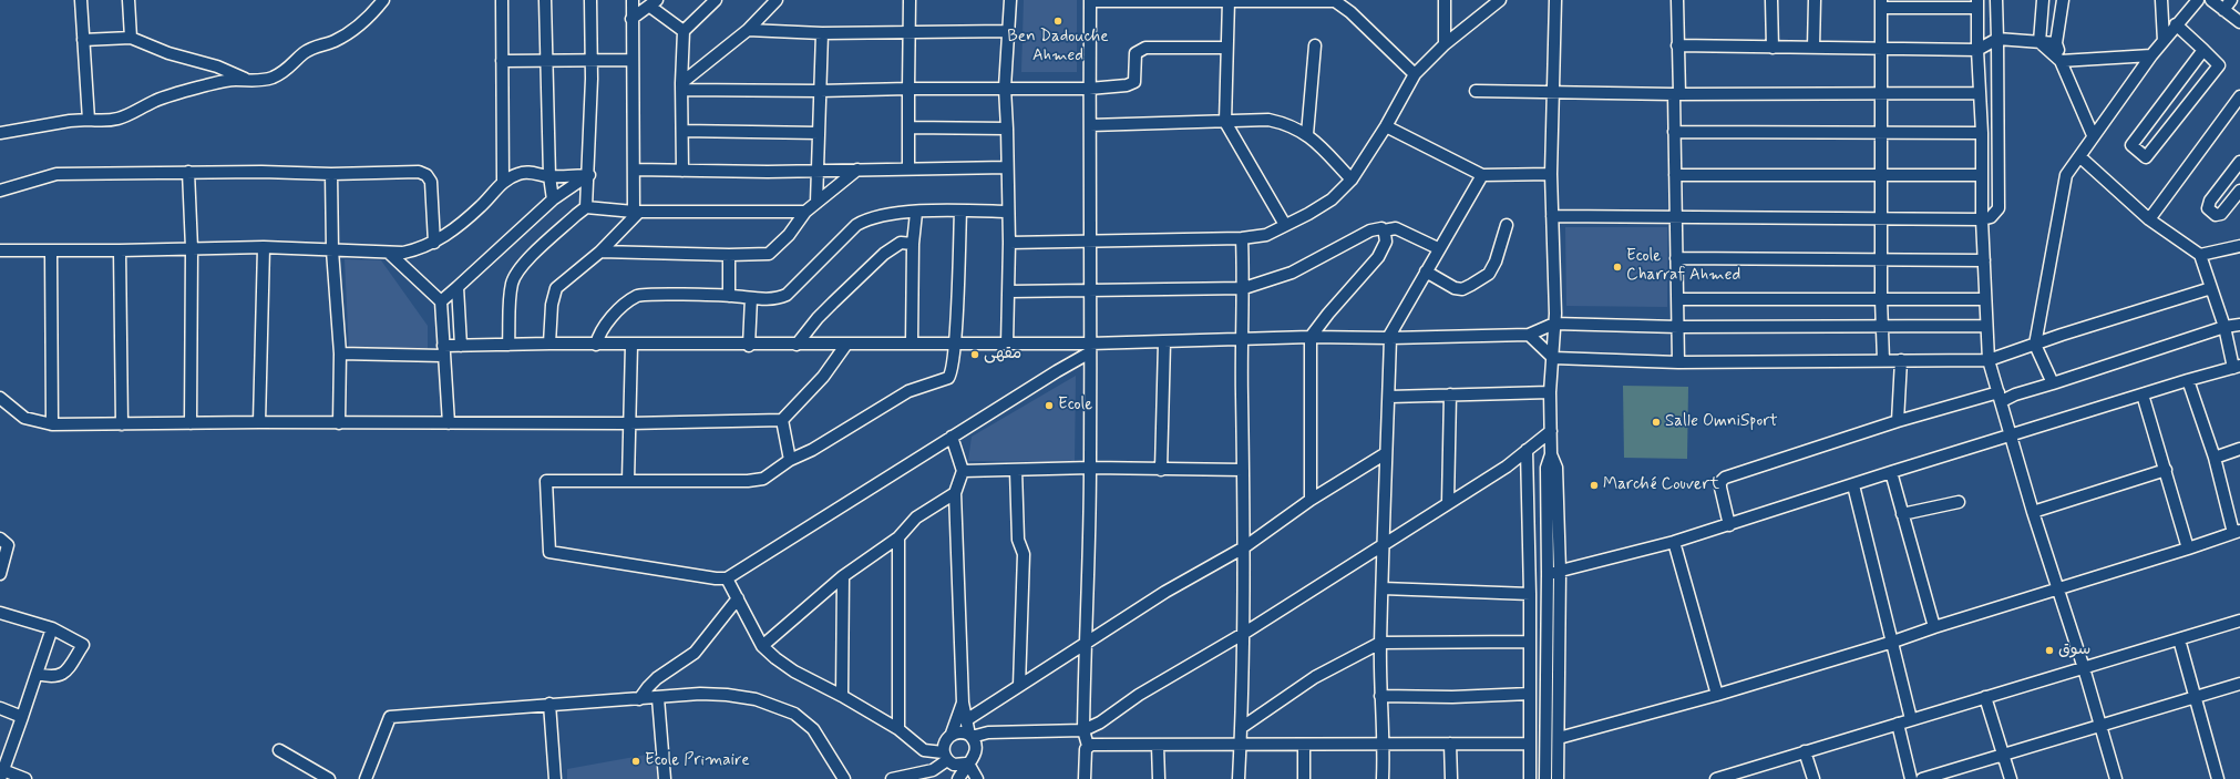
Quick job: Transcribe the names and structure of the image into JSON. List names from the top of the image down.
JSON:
{
  "places": [
    "Ben Dadouche Ahmed",
    "Ecole Charraf Ahmed",
    "مقهى",
    "Ecole",
    "Salle OmniSport",
    "Marché Couvert",
    "سوق",
    "Ecole Primaire"
  ]
}
